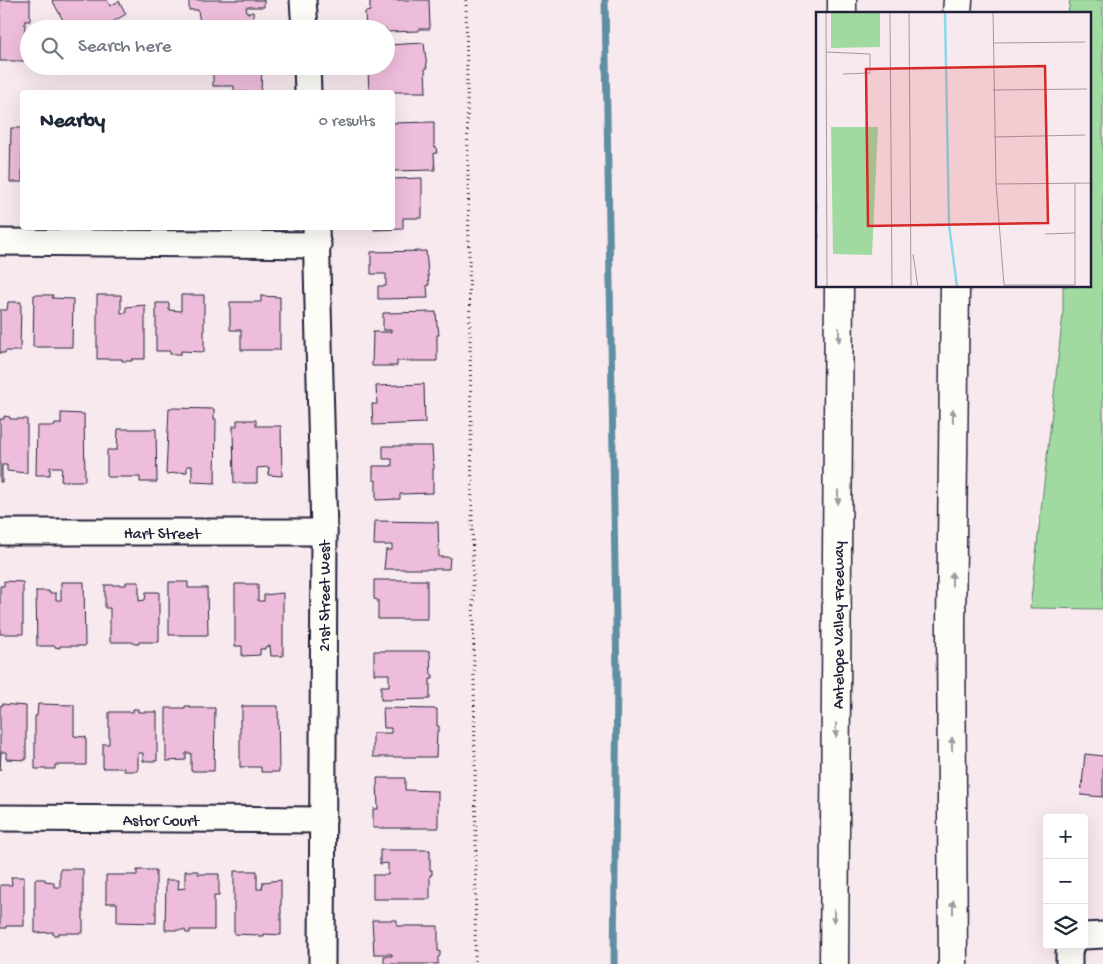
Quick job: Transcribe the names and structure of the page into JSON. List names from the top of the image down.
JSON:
{
  "streets": {
    "highway": ["Antelope Valley Freeway"],
    "street": ["Hart Street", "21st Street West", "Astor Court"]
  },
  "crossings": [
    ["Hart Street", "21st Street West"],
    ["21st Street West", "Astor Court"]
  ],
  "page": {
    "search": "Search here",
    "heading": ["Nearby", "0 results"],
    "map_buttons": ["+", "−"]
  }
}
